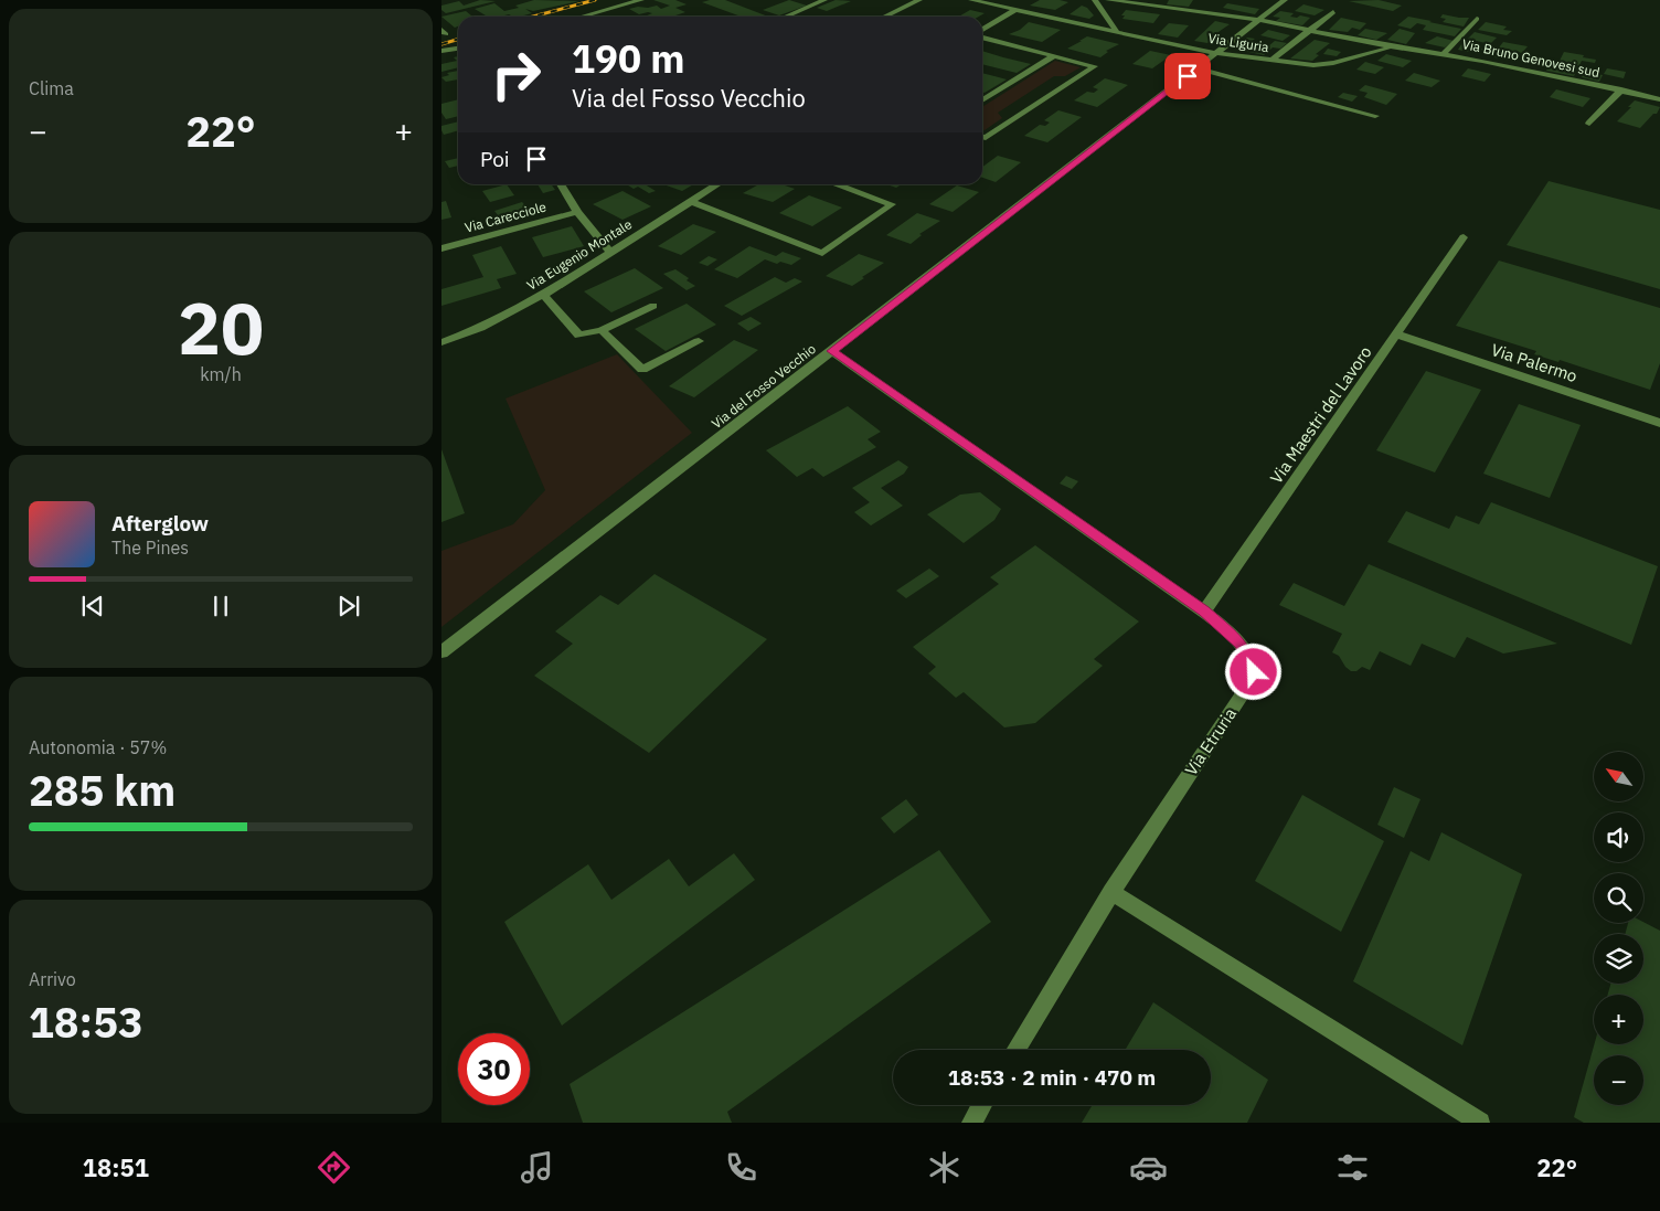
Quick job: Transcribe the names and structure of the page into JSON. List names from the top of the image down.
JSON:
{
  "streets": {
    "street": [
      "Via Liguria",
      "Via Bruno Genovesi sud",
      "Via Carecciole",
      "Via Eugenio Montale",
      "Via Palermo",
      "Via del Fosso Vecchio",
      "Via Maestri del Lavoro",
      "Via Etruria"
    ]
  },
  "crossings": [
    ["Via Liguria", "Via Bruno Genovesi sud"],
    ["Via Liguria", "Via del Fosso Vecchio"],
    ["Via Bruno Genovesi sud", "Via del Fosso Vecchio"],
    ["Via Carecciole", "Via Eugenio Montale"],
    ["Via Palermo", "Via Maestri del Lavoro"],
    ["Via del Fosso Vecchio", "Via Etruria"],
    ["Via Maestri del Lavoro", "Via Etruria"]
  ],
  "north": "top left",
  "page": {
    "tile": [
      "Clima",
      ["20", "km/h"],
      ["Autonomia · 57%", "285 km"],
      ["Arrivo", "18:53"]
    ],
    "turn": ["190 m", "Via del Fosso Vecchio"],
    "heat": ["−", "22°", "+"],
    "then": "Poi",
    "song": ["Afterglow", "The Pines"],
    "map_buttons": ["+", "−"],
    "limit": "30",
    "trip": "18:53 · 2 min · 470 m",
    "tabs": ["18:51", "22°"]
  }
}
